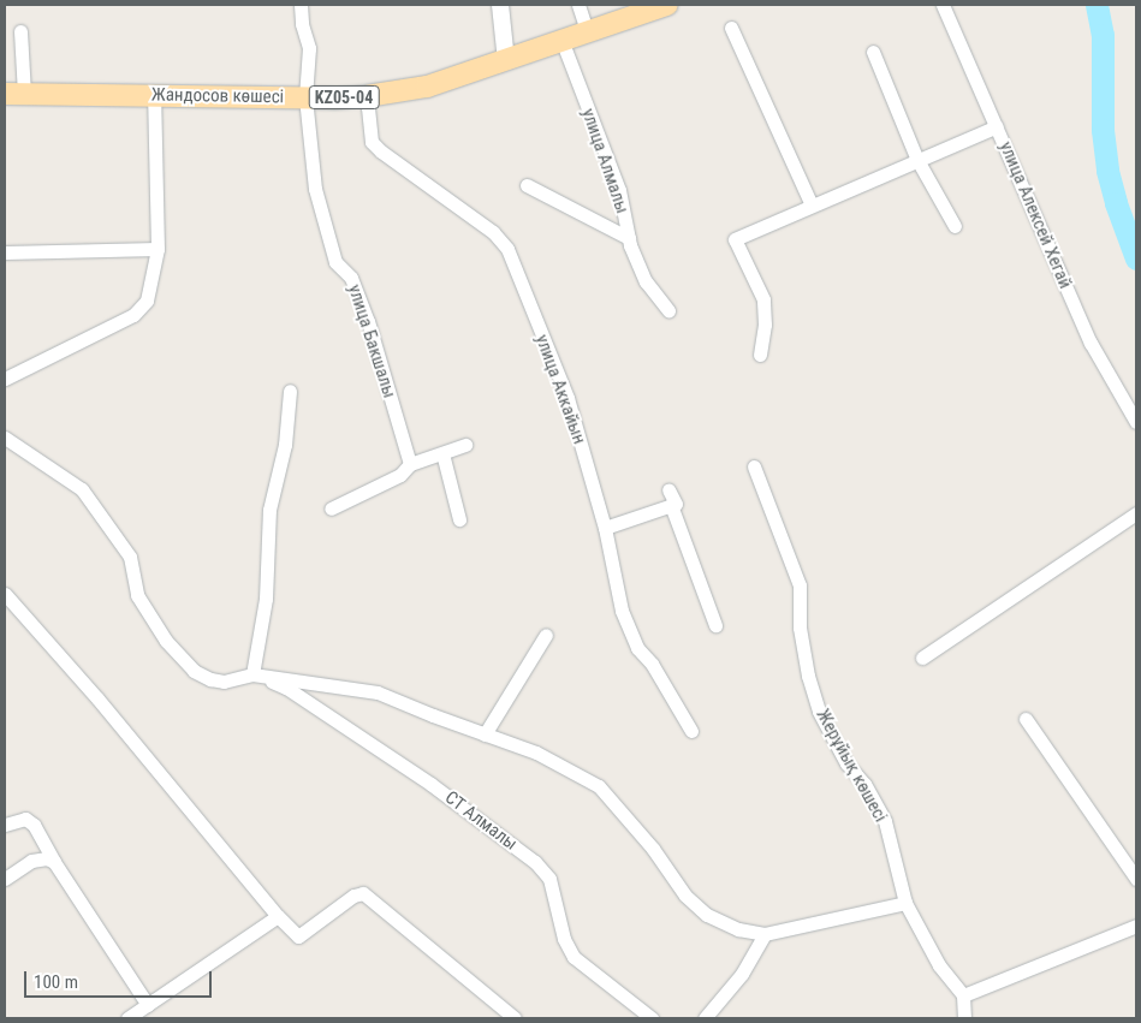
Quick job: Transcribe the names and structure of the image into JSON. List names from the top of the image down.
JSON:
{
  "streets": {
    "main road": ["Жандосов көшесі", "KZ05-04"],
    "street": [
      "улица Алмалы",
      "улица Алексей Хегай",
      "улица Бакшалы",
      "улица Аккайын",
      "Жерұйық көшесі",
      "СТ Алмалы"
    ]
  },
  "crossings": [
    ["Жандосов көшесі", "улица Алмалы"],
    ["Жандосов көшесі", "улица Бакшалы"],
    ["Жандосов көшесі", "улица Аккайын"]
  ],
  "scale_bar": "100 m"
}
